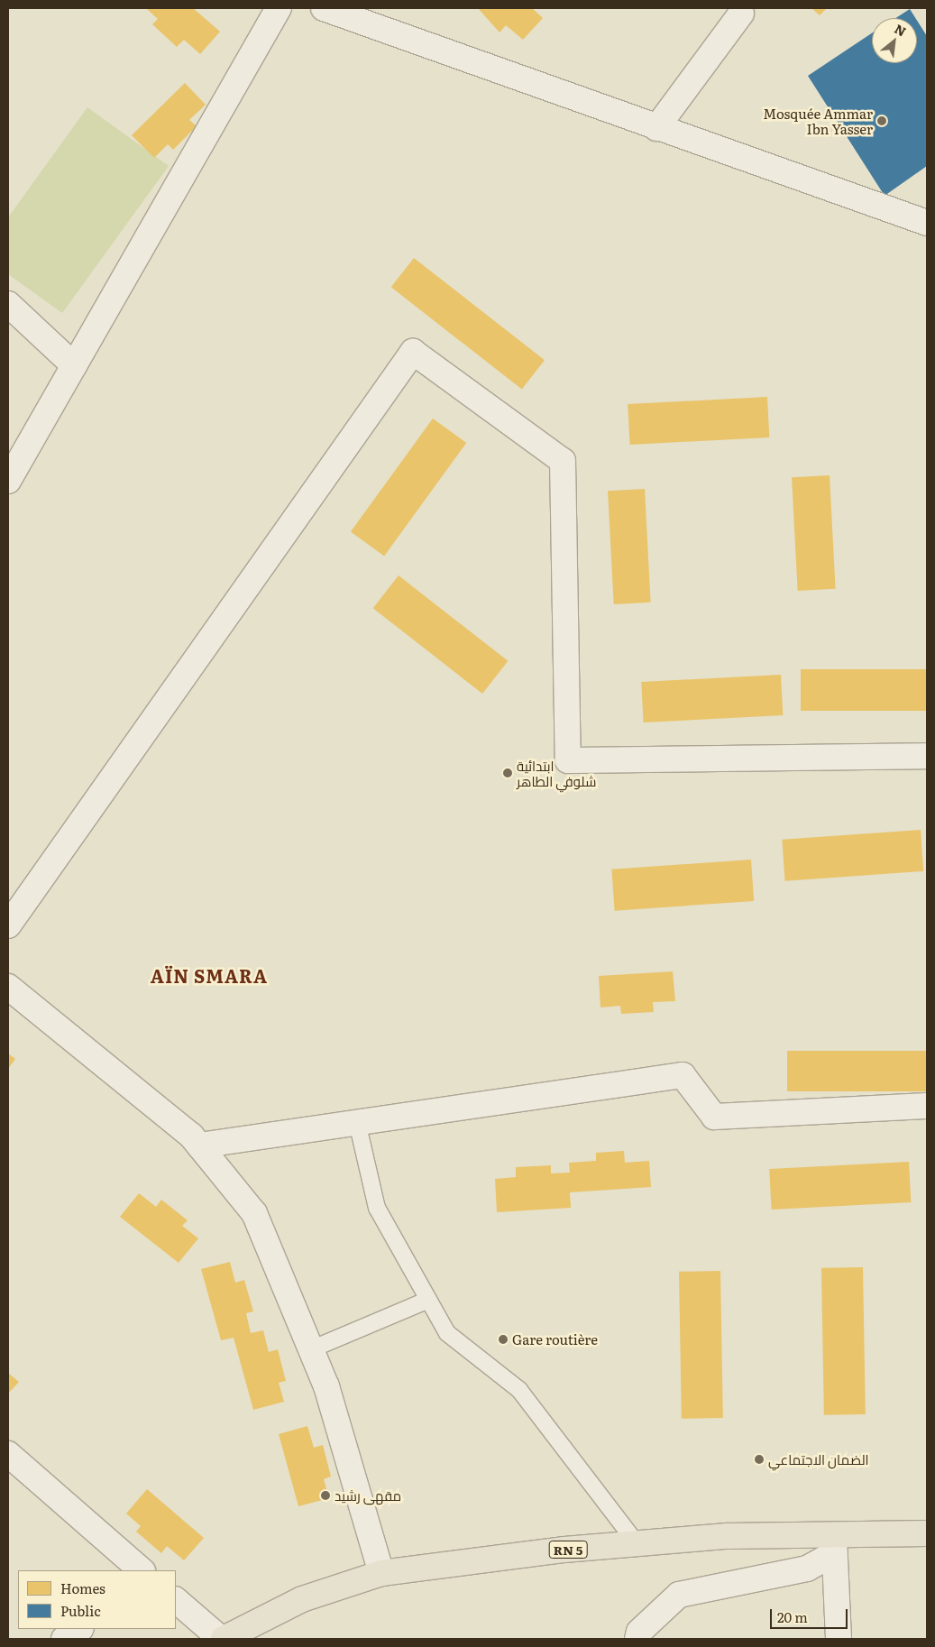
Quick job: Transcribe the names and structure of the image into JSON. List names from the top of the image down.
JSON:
{
  "streets": {
    "main road": ["RN 5"]
  },
  "districts": ["AÏN SMARA"],
  "places": [
    "Mosquée Ammar Ibn Yasser",
    "ابتدائية شلوفي الطاهر",
    "Gare routière",
    "الضمان الاجتماعي",
    "مقهى رشيد"
  ],
  "legend": ["Homes", "Public"],
  "scale_bar": "20 m",
  "north": "top right"
}
